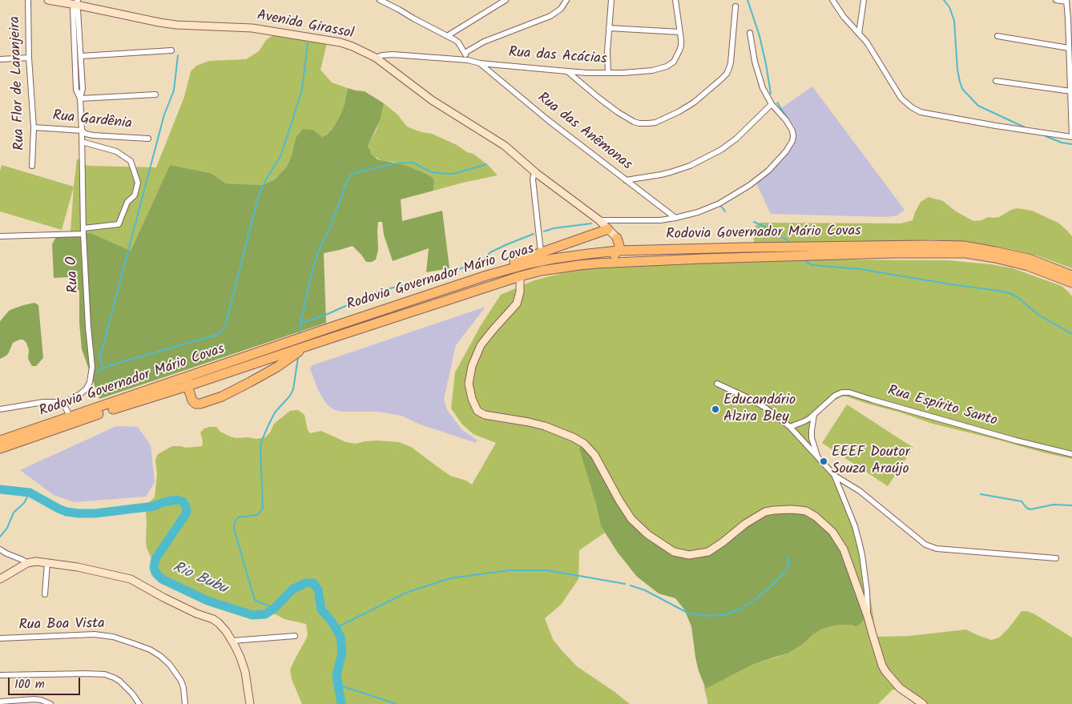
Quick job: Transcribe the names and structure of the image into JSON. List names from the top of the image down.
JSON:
{
  "streets": {
    "highway": ["Rodovia Governador Mário Covas"],
    "street": [
      "Avenida Girassol",
      "Rua das Acácias",
      "Rua Flor de Laranjeira",
      "Rua Gardênia",
      "Rua das Anêmonas",
      "Rua O",
      "Rua Espírito Santo",
      "Rua Boa Vista"
    ]
  },
  "crossings": [
    ["Avenida Girassol", "Rua das Acácias"],
    ["Rua das Acácias", "Rua das Anêmonas"],
    ["Rua Flor de Laranjeira", "Rua Gardênia"],
    ["Rua Gardênia", "Rua O"]
  ],
  "water": ["Rio Bubu"],
  "places": ["Educandário Alzira Bley", "EEEF Doutor Souza Araújo"],
  "scale_bar": "100 m"
}
